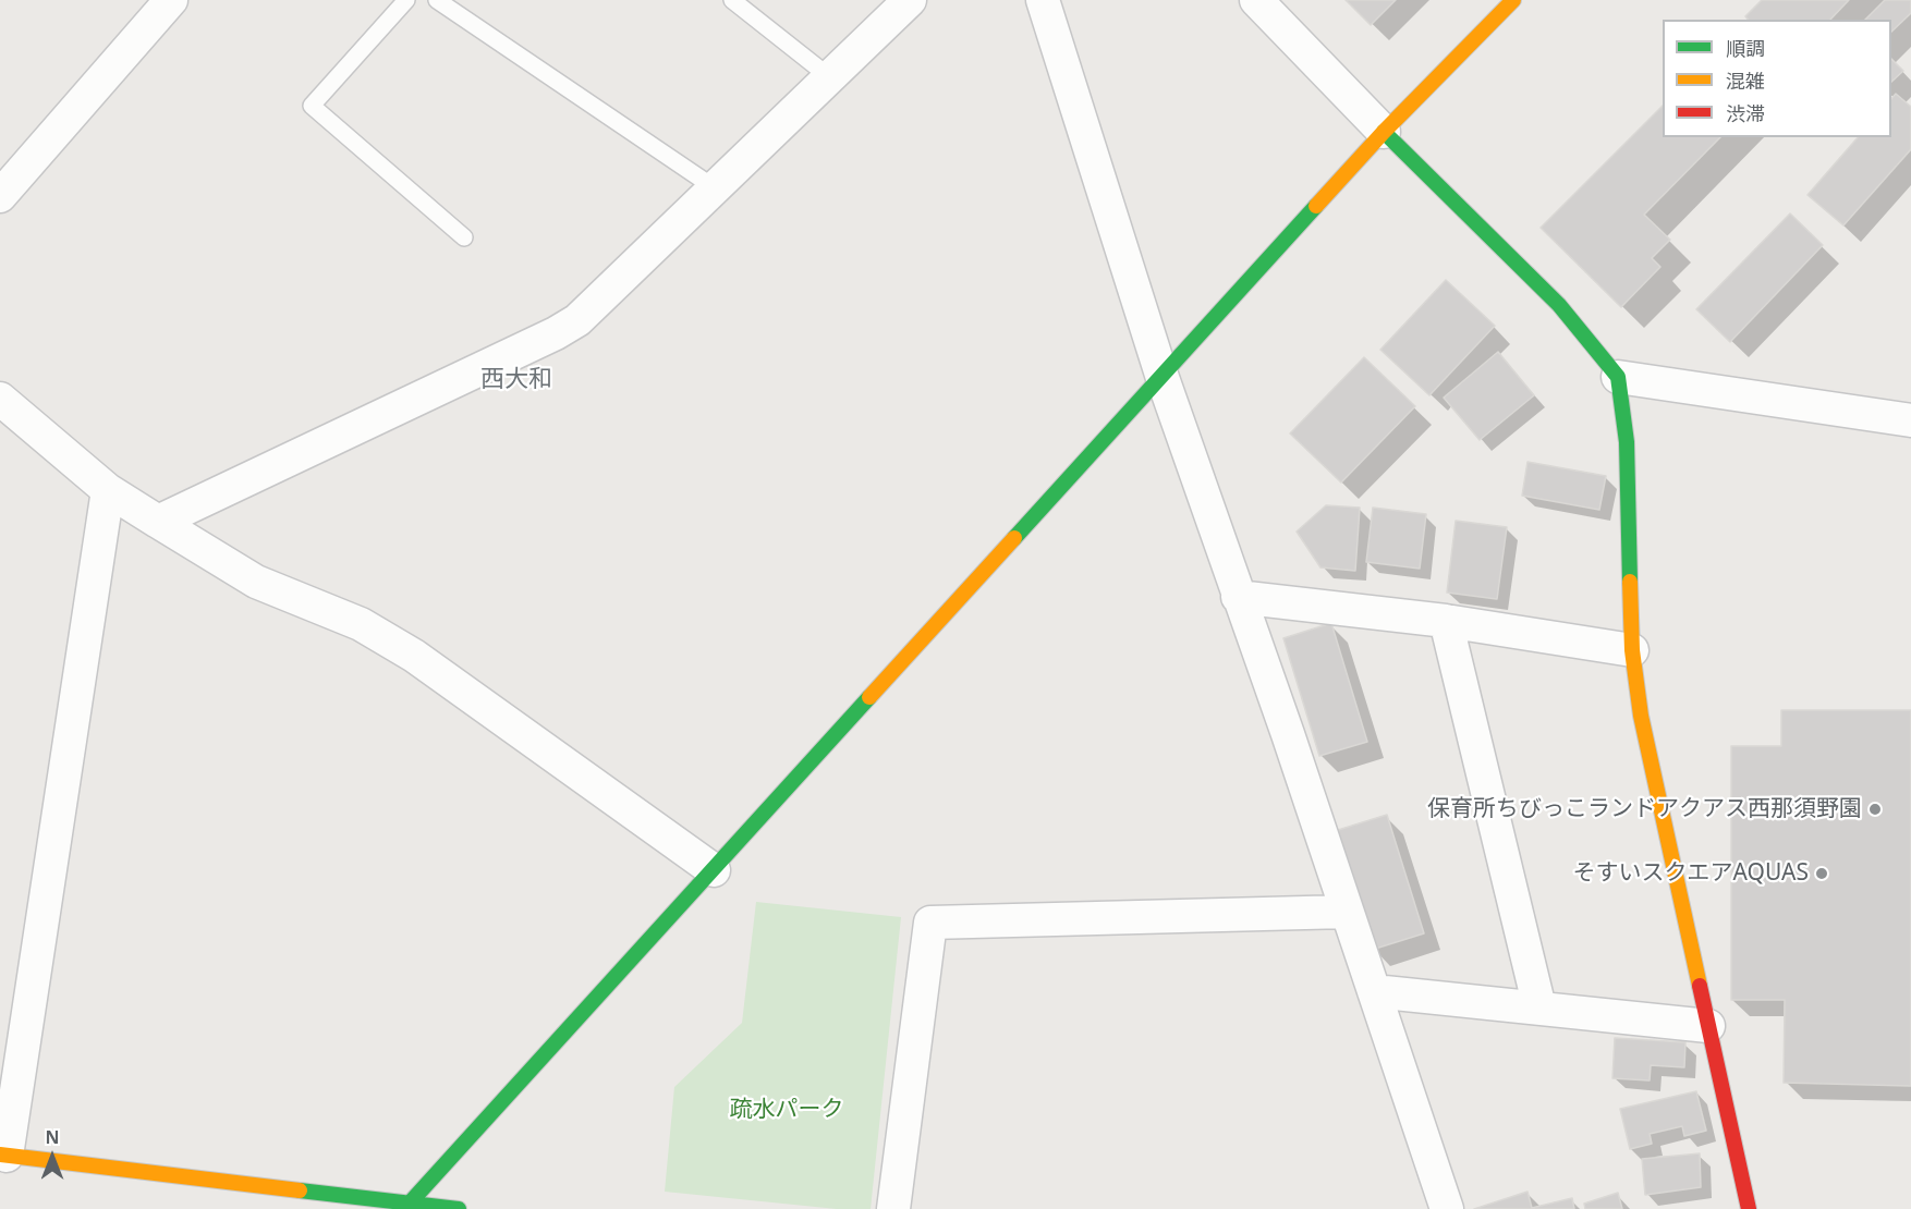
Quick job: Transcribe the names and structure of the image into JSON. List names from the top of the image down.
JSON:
{
  "districts": ["西大和"],
  "parks": ["疏水パーク"],
  "places": ["保育所ちびっこランドアクアス西那須野園", "そすいスクエアAQUAS"],
  "legend": ["順調", "混雑", "渋滞"],
  "north": "top"
}
